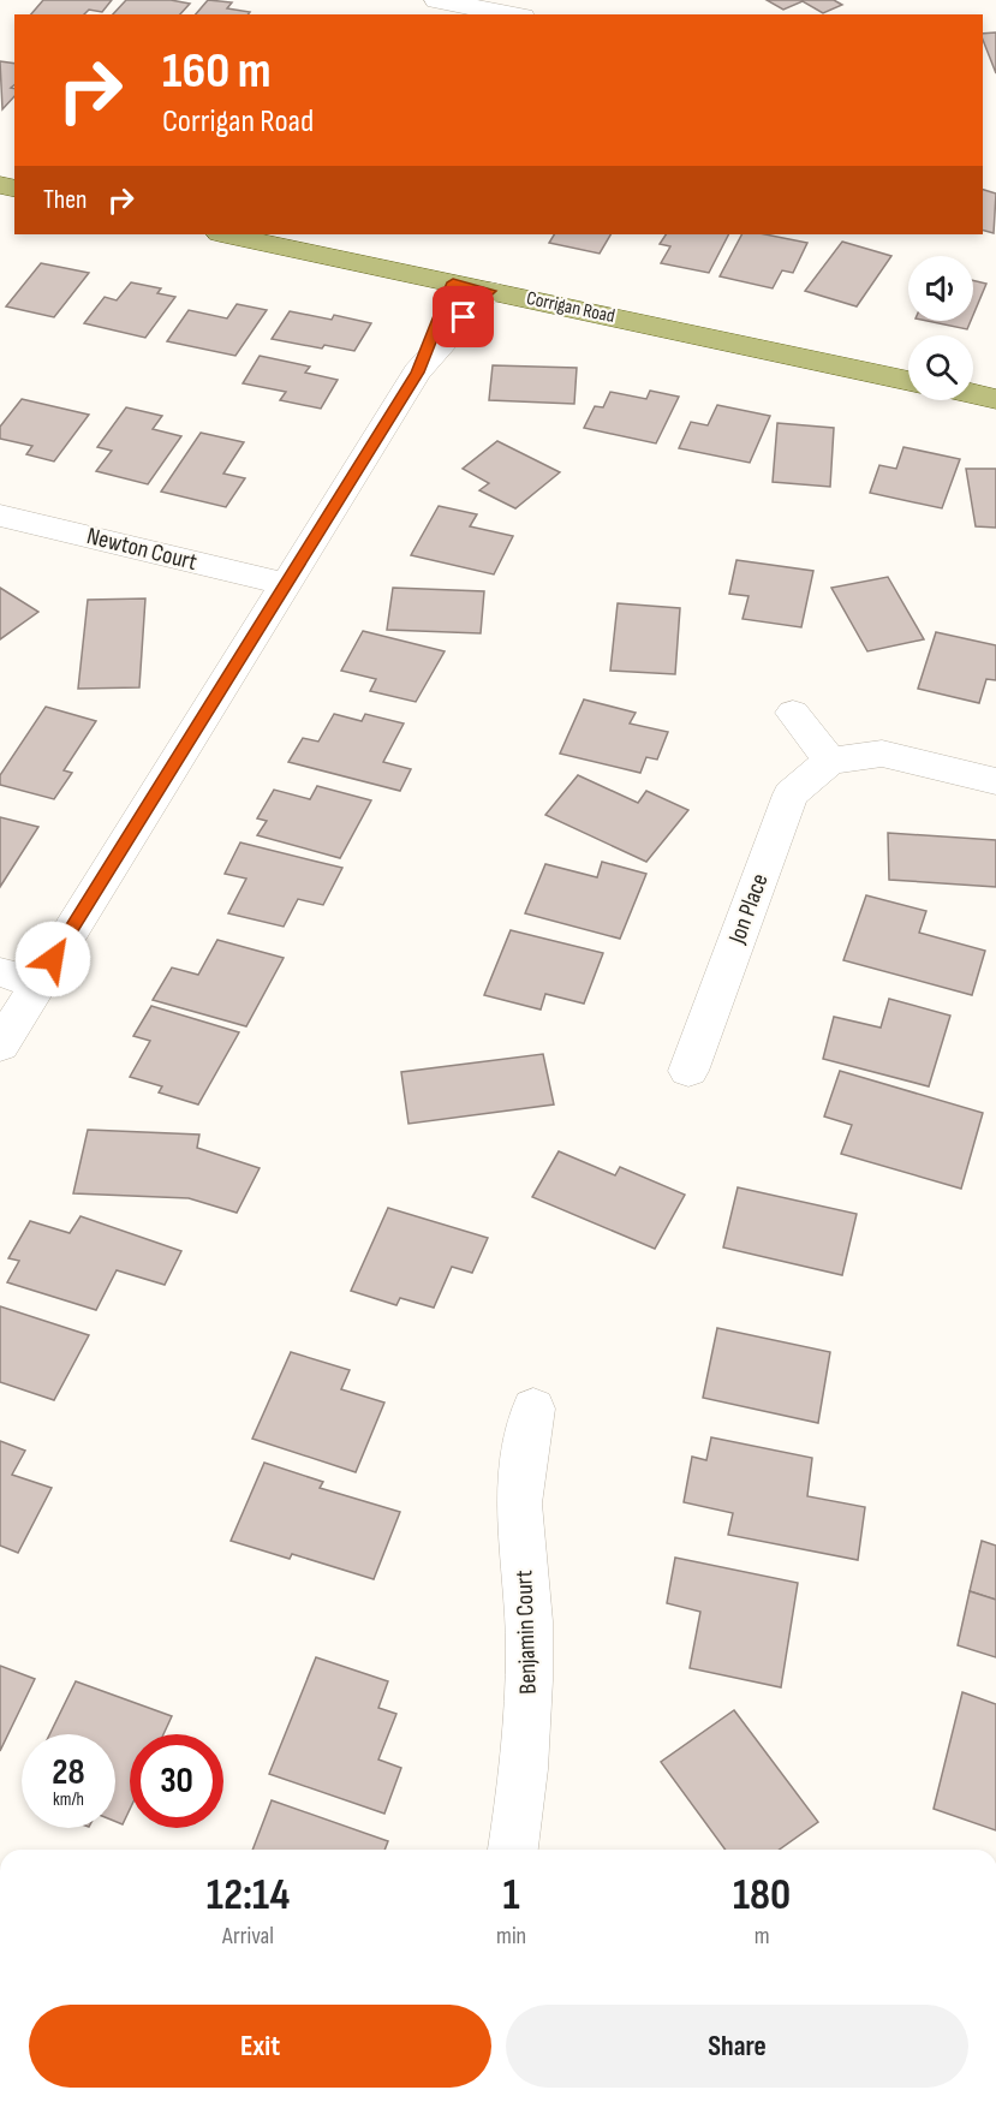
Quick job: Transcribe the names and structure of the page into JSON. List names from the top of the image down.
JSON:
{
  "streets": {
    "main road": ["Corrigan Road"],
    "street": ["Newton Court", "Jon Place", "Benjamin Court"]
  },
  "page": {
    "turn": ["160 m", "Corrigan Road"],
    "then": "Then",
    "speed": "28 km/h",
    "limit": "30",
    "eta": [
      "12:14",
      "Arrival",
      "1",
      "min",
      "180",
      "m"
    ],
    "buttons": ["Exit", "Share"]
  }
}
